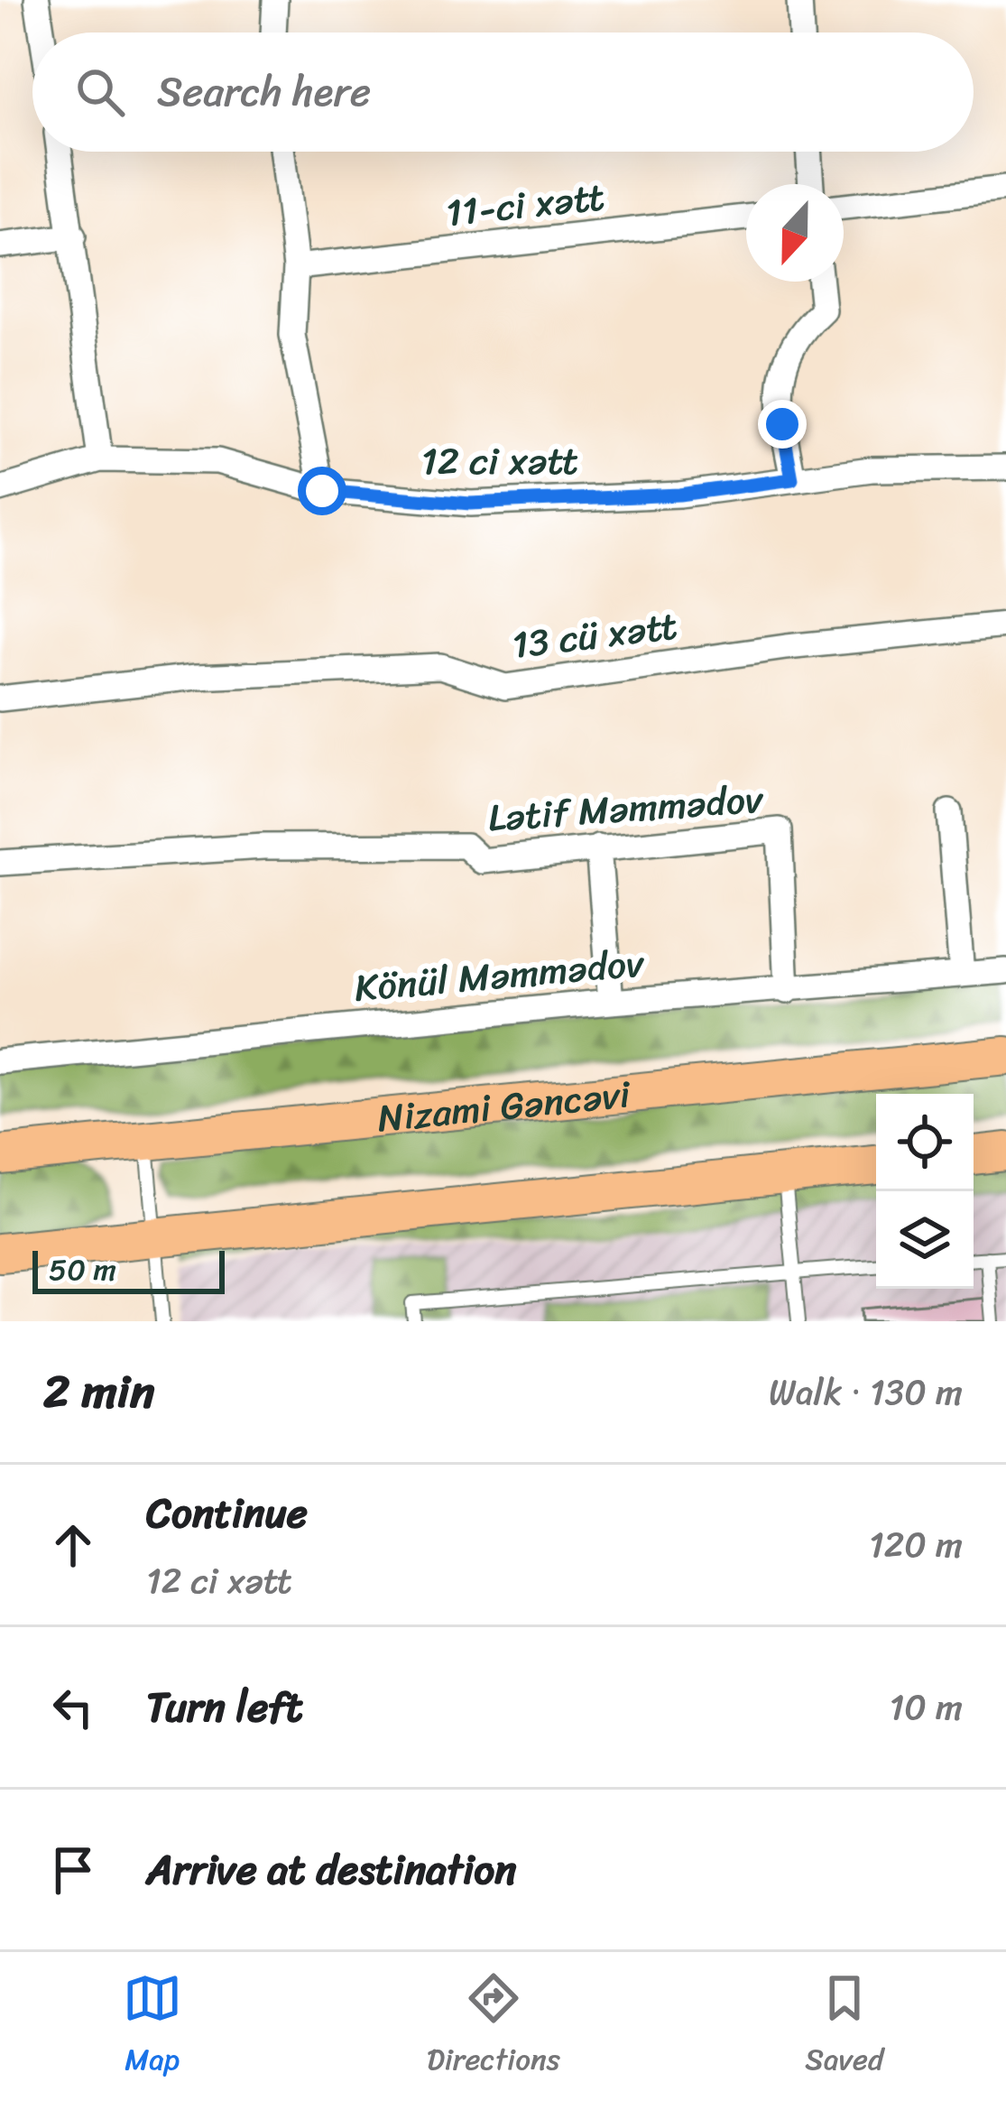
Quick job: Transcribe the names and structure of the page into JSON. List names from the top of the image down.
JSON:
{
  "streets": {
    "main road": ["Nizami Gəncəvi"],
    "street": [
      "11-ci xətt",
      "12 ci xətt",
      "13 cü xətt",
      "Lətif Məmmədov",
      "Könül Məmmədov"
    ]
  },
  "crossings": [
    ["Lətif Məmmədov", "Könül Məmmədov"]
  ],
  "scale_bar": "50 m",
  "north": "bottom",
  "page": {
    "search": "Search here",
    "scale": "50 m",
    "heading": ["2 min", "Walk · 130 m"],
    "list": [
      ["Continue", "12 ci xətt", "120 m"],
      ["Turn left", "10 m"],
      "Arrive at destination"
    ],
    "nav": ["Map", "Directions", "Saved"]
  }
}
